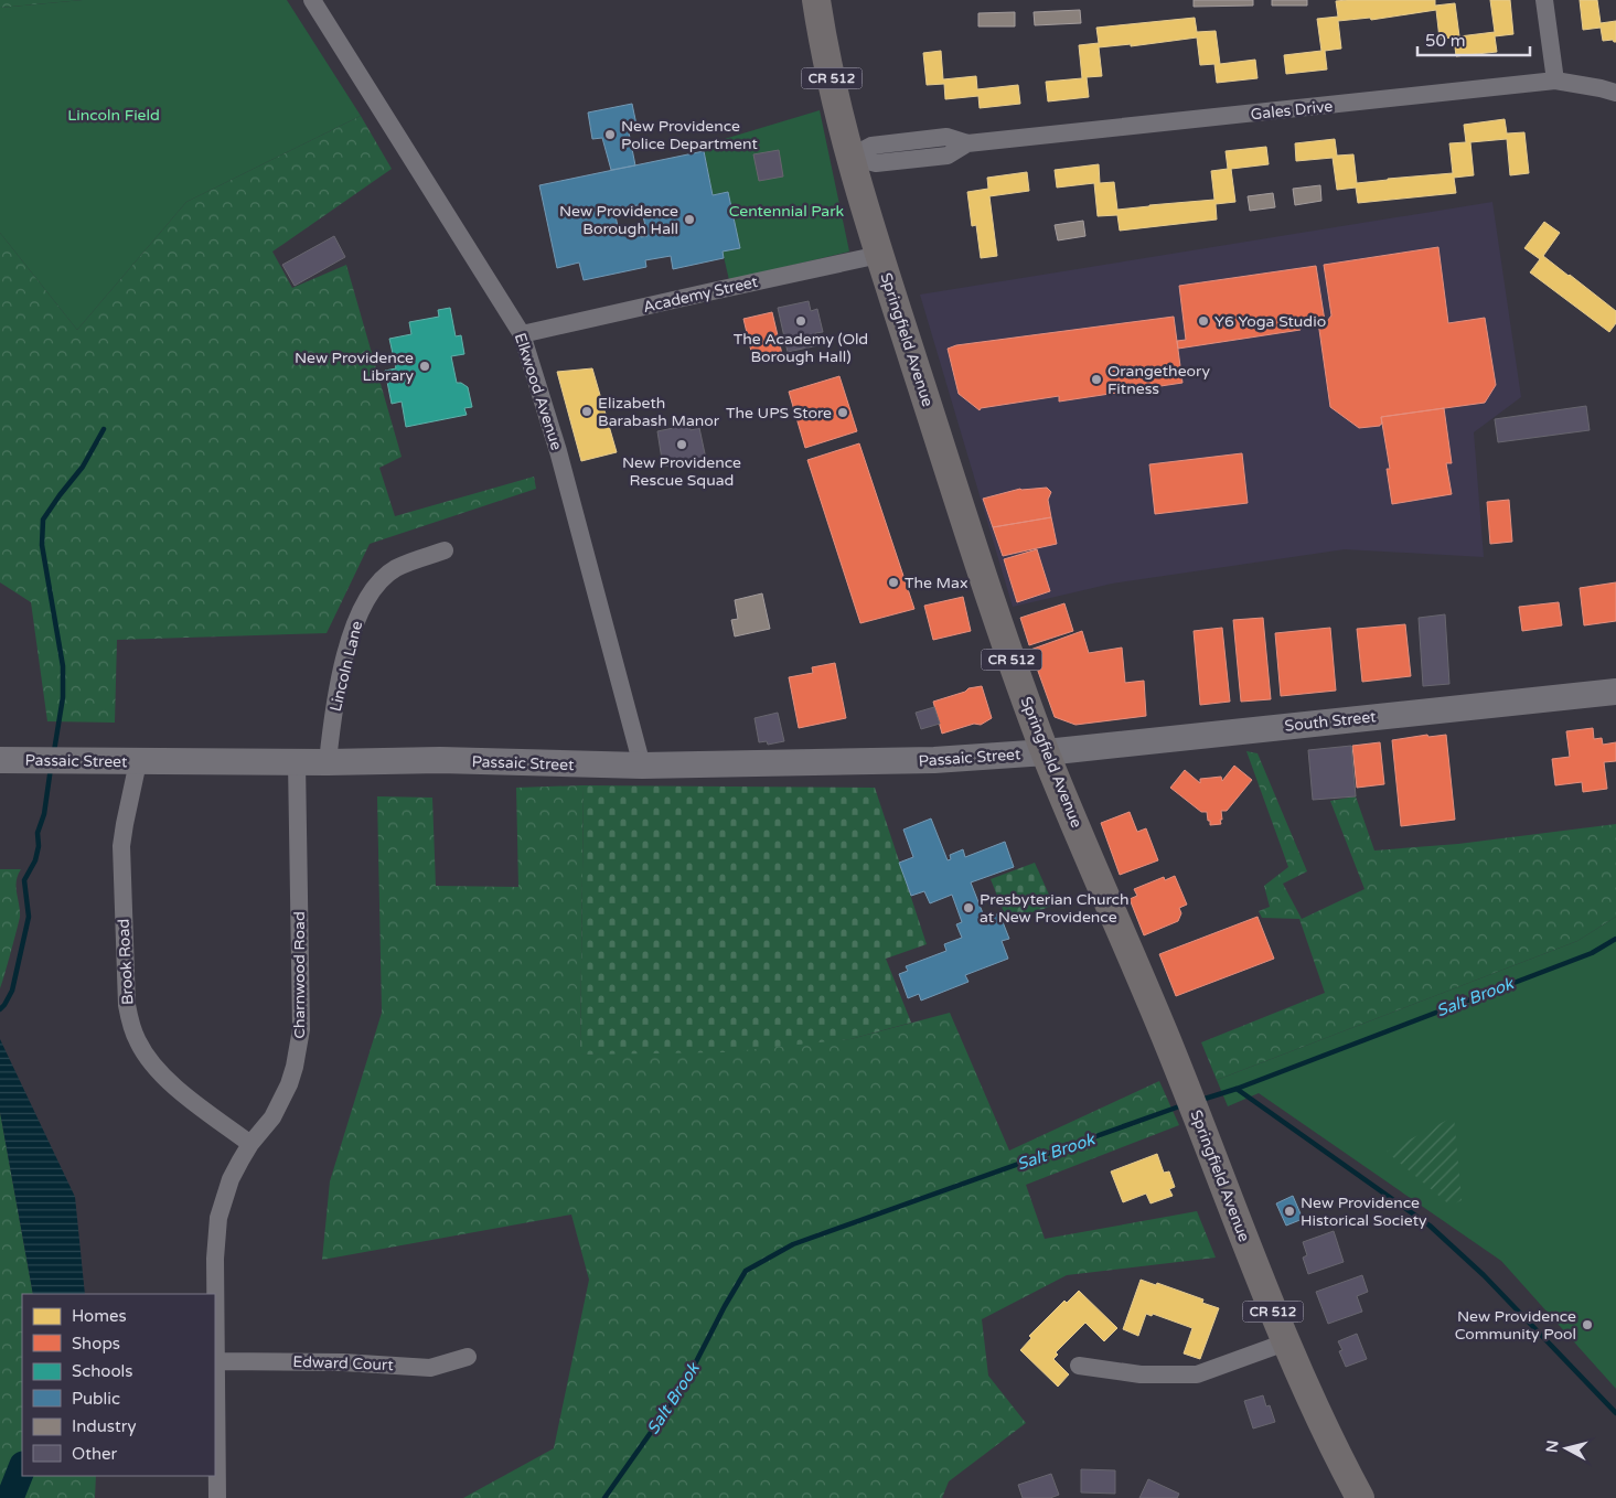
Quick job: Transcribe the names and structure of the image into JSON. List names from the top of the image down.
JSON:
{
  "streets": {
    "main road": [
      "CR 512",
      "Springfield Avenue",
      "South Street",
      "Passaic Street"
    ],
    "street": [
      "Gales Drive",
      "Academy Street",
      "Elkwood Avenue",
      "Lincoln Lane",
      "Brook Road",
      "Charnwood Road",
      "Edward Court"
    ]
  },
  "crossings": [
    ["Gales Drive", "Springfield Avenue"],
    ["Academy Street", "Springfield Avenue"],
    ["Academy Street", "Elkwood Avenue"],
    ["Springfield Avenue", "South Street"],
    ["Springfield Avenue", "Passaic Street"],
    ["Elkwood Avenue", "Passaic Street"],
    ["Lincoln Lane", "Passaic Street"],
    ["South Street", "Passaic Street"],
    ["Passaic Street", "Brook Road"],
    ["Passaic Street", "Charnwood Road"],
    ["Brook Road", "Charnwood Road"],
    ["Charnwood Road", "Edward Court"]
  ],
  "water": ["Salt Brook"],
  "parks": ["Lincoln Field", "Centennial Park"],
  "places": [
    "New Providence Police Department",
    "New Providence Borough Hall",
    "The Academy (Old Borough Hall)",
    "Y6 Yoga Studio",
    "New Providence Library",
    "Orangetheory Fitness",
    "Elizabeth Barabash Manor",
    "The UPS Store",
    "New Providence Rescue Squad",
    "The Max",
    "Presbyterian Church at New Providence",
    "New Providence Historical Society",
    "New Providence Community Pool"
  ],
  "legend": [
    "Homes",
    "Shops",
    "Schools",
    "Public",
    "Industry",
    "Other"
  ],
  "scale_bar": "50 m",
  "north": "left"
}
